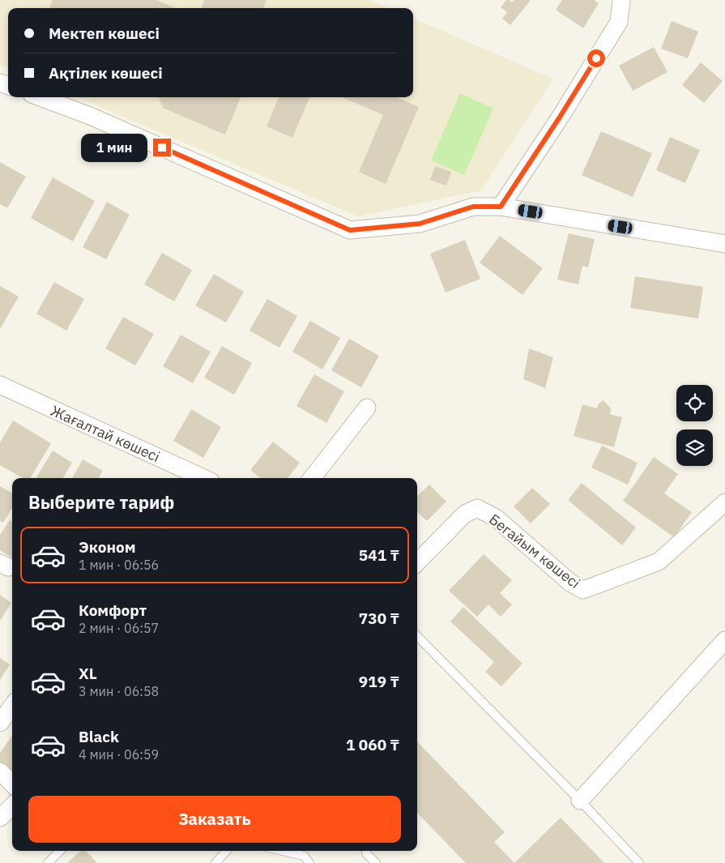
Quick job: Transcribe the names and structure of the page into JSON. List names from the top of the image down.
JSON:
{
  "streets": {
    "street": ["Жағалтай көшесі", "Бегайым көшесі"]
  },
  "page": {
    "banner": ["Мектеп көшесі", "Ақтілек көшесі"],
    "bubble": "1 мин",
    "heading": "Выберите тариф",
    "list": [
      {
        "name": "Эконом",
        "note": "1 мин · 06:56",
        "value": "541 ₸"
      },
      {
        "name": "Комфорт",
        "note": "2 мин · 06:57",
        "value": "730 ₸"
      },
      {
        "name": "XL",
        "note": "3 мин · 06:58",
        "value": "919 ₸"
      },
      {
        "name": "Black",
        "note": "4 мин · 06:59",
        "value": "1 060 ₸"
      }
    ],
    "buttons": "Заказать"
  }
}
